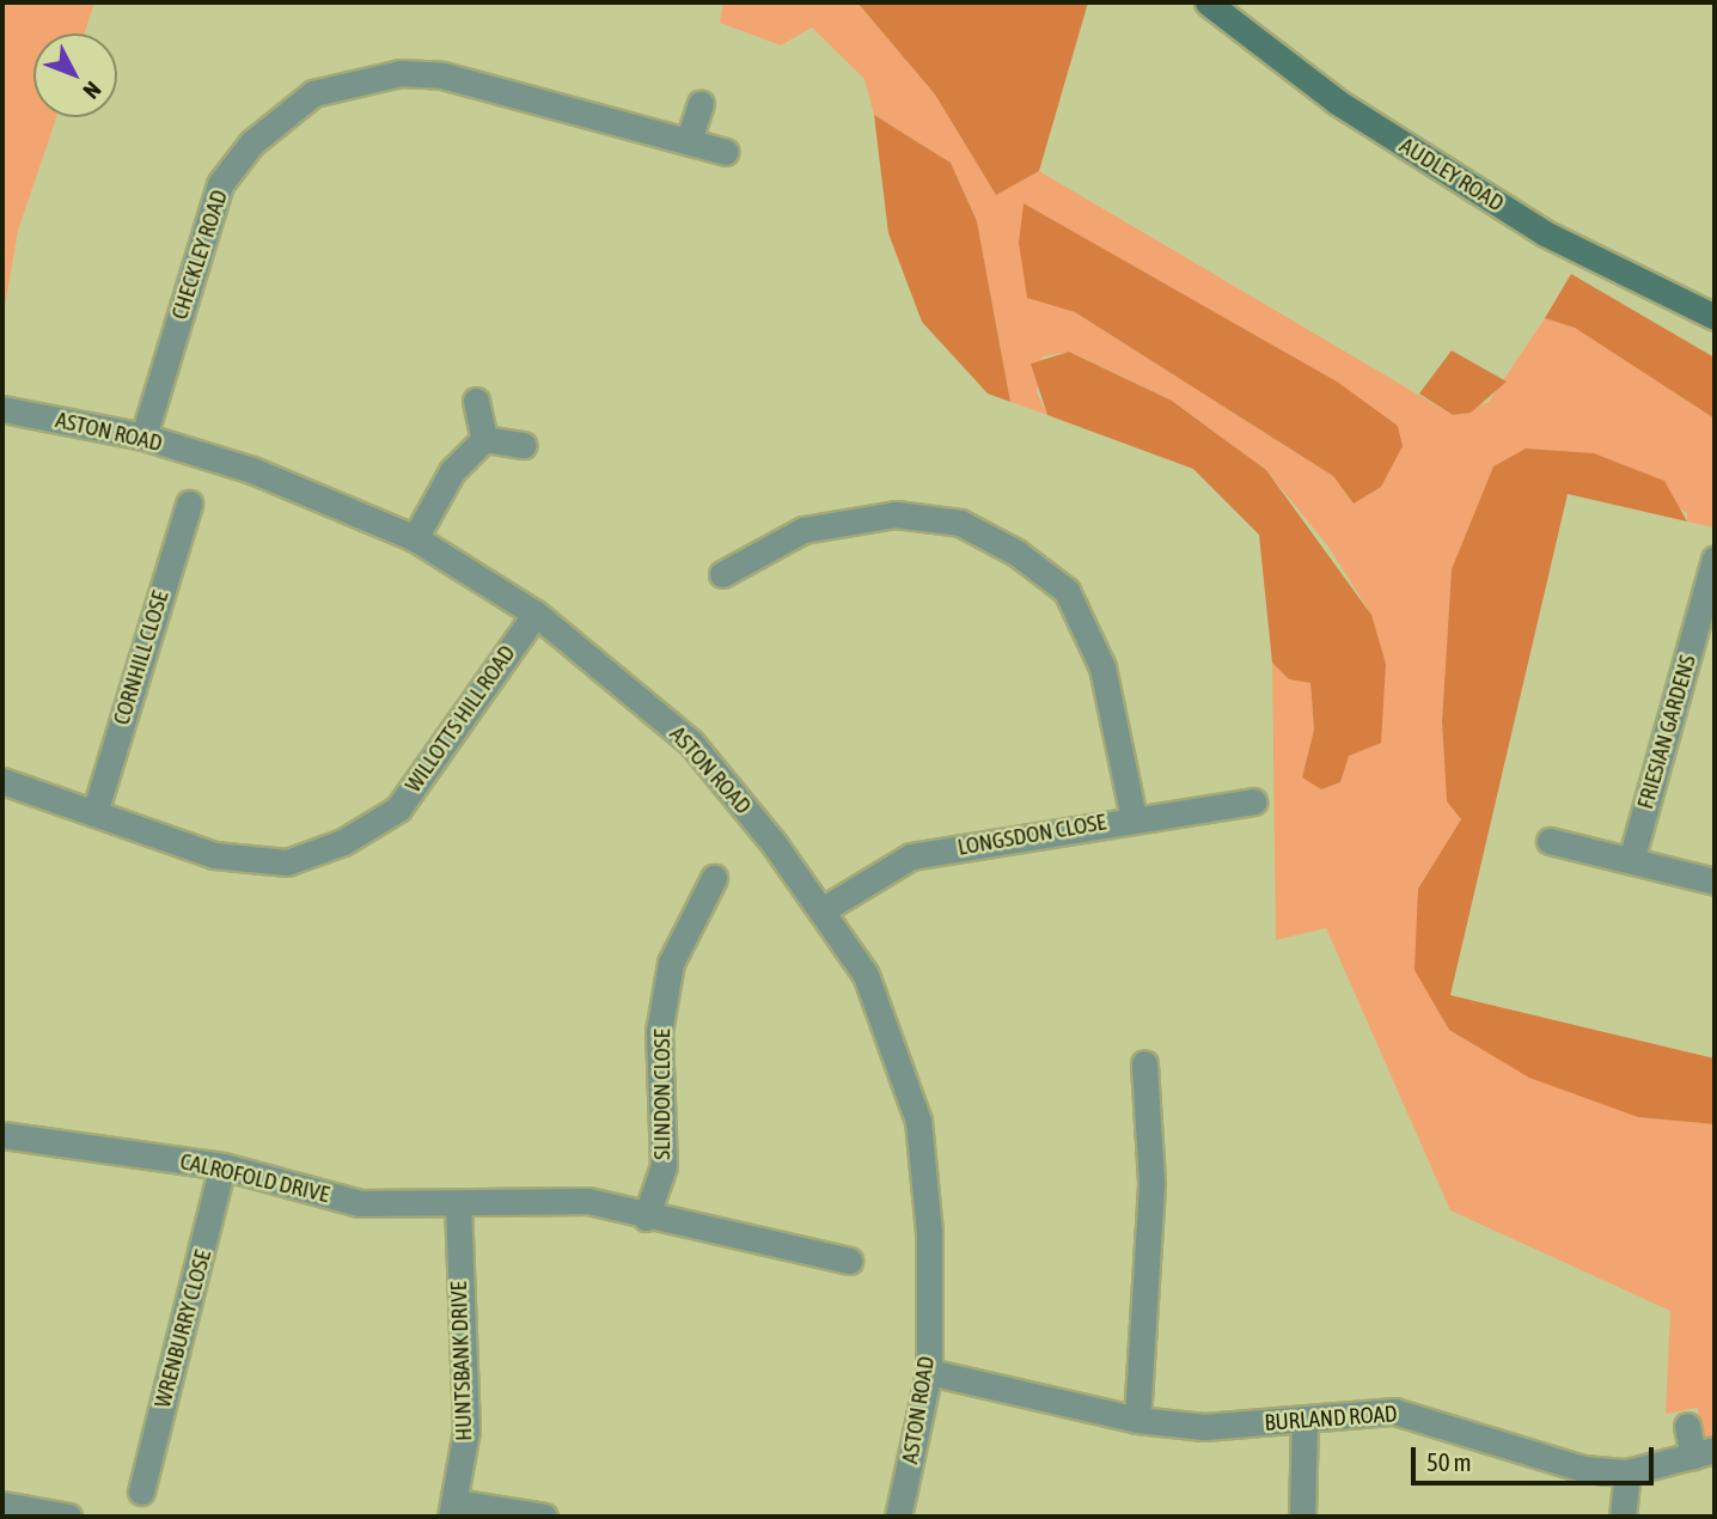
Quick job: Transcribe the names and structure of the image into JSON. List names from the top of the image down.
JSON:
{
  "streets": {
    "main road": ["AUDLEY ROAD"],
    "street": [
      "CHECKLEY ROAD",
      "ASTON ROAD",
      "CORNHILL CLOSE",
      "WILLOTTS HILL ROAD",
      "FRIESIAN GARDENS",
      "LONGSDON CLOSE",
      "SLINDON CLOSE",
      "CALROFOLD DRIVE",
      "WRENBURRY CLOSE",
      "HUNTSBANK DRIVE",
      "BURLAND ROAD"
    ]
  },
  "crossings": [
    ["CHECKLEY ROAD", "ASTON ROAD"],
    ["ASTON ROAD", "WILLOTTS HILL ROAD"],
    ["ASTON ROAD", "LONGSDON CLOSE"],
    ["ASTON ROAD", "BURLAND ROAD"],
    ["CORNHILL CLOSE", "WILLOTTS HILL ROAD"],
    ["CALROFOLD DRIVE", "WRENBURRY CLOSE"],
    ["CALROFOLD DRIVE", "HUNTSBANK DRIVE"]
  ],
  "scale_bar": "50 m",
  "north": "bottom right"
}
